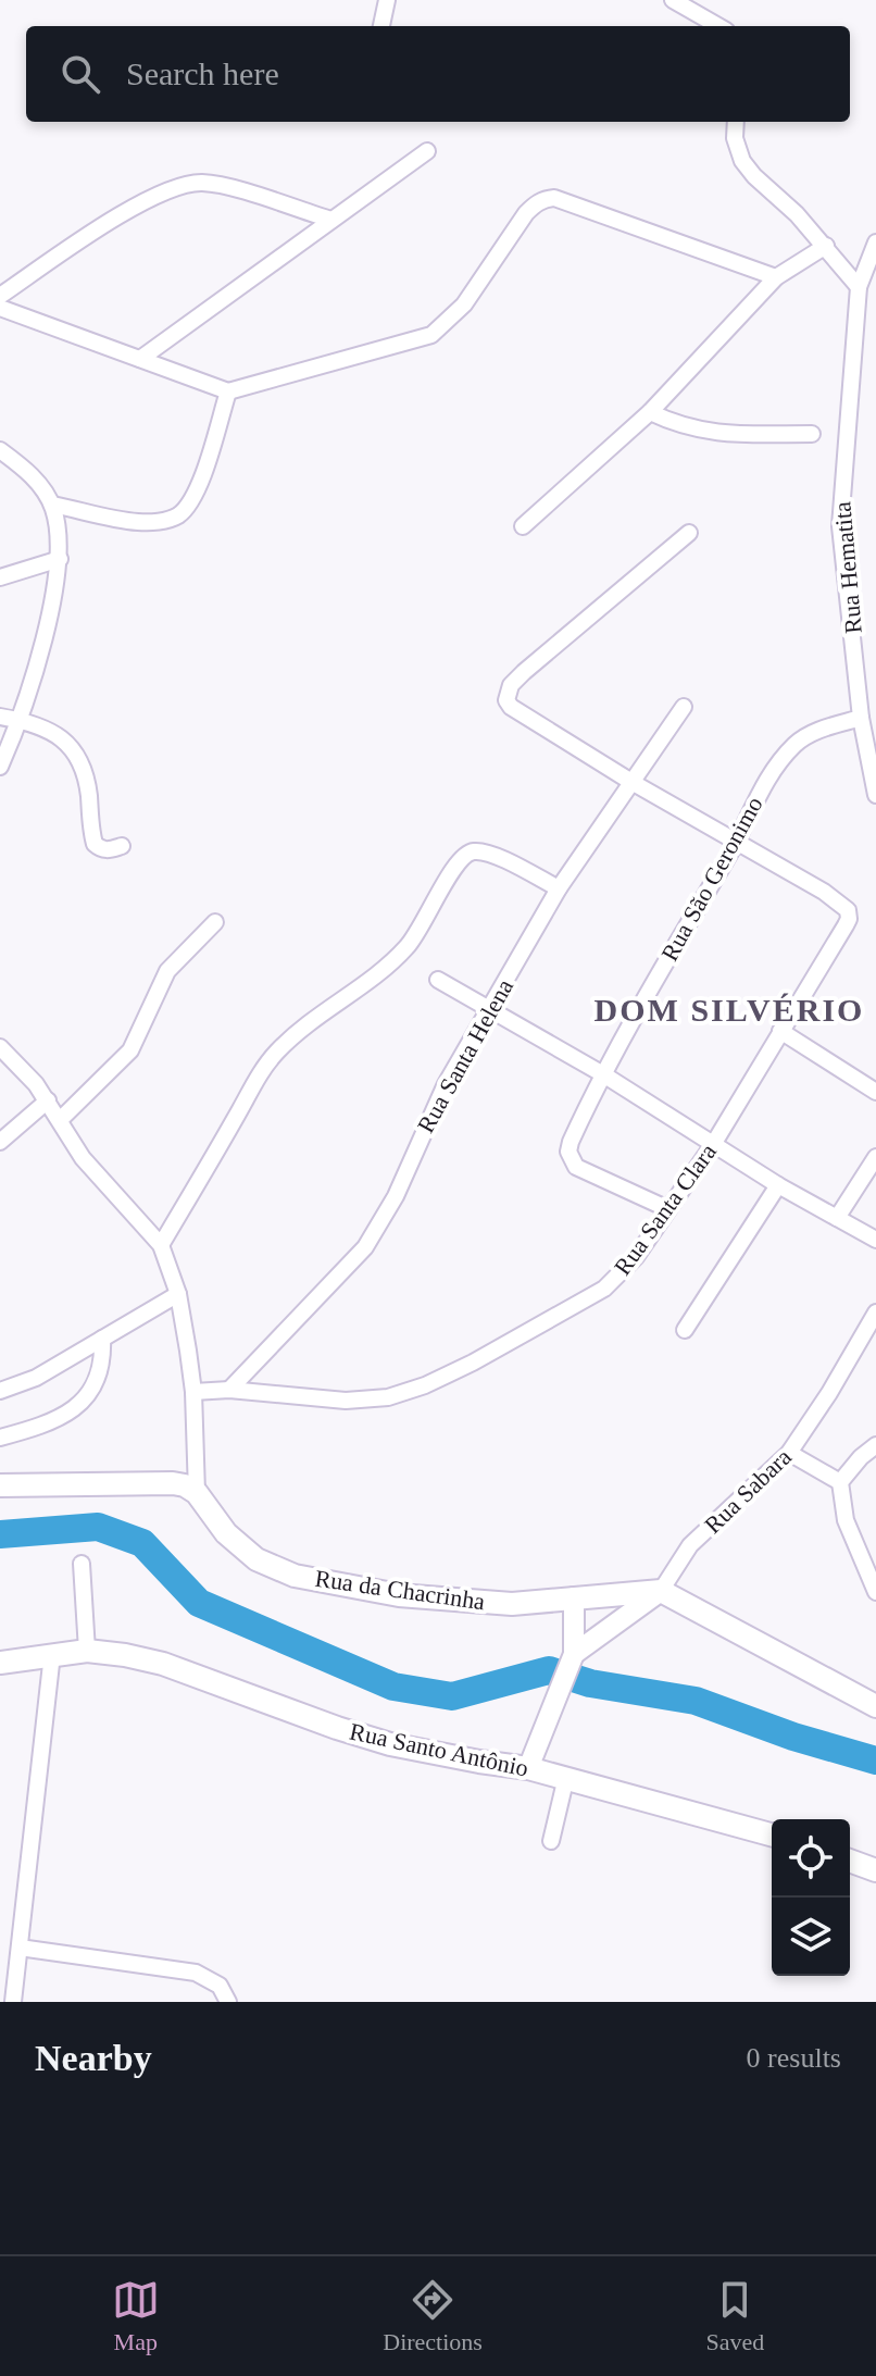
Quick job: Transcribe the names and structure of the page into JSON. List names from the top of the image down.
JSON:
{
  "streets": {
    "main road": ["Rua da Chacrinha", "Rua Santo Antônio"],
    "street": [
      "Rua Hematita",
      "Rua São Geronimo",
      "Rua Santa Helena",
      "Rua Santa Clara",
      "Rua Sabara"
    ]
  },
  "crossings": [
    ["Rua Hematita", "Rua São Geronimo"],
    ["Rua São Geronimo", "Rua Santa Clara"],
    ["Rua Santa Helena", "Rua Santa Clara"]
  ],
  "districts": ["DOM SILVÉRIO"],
  "page": {
    "search": "Search here",
    "heading": ["Nearby", "0 results"],
    "nav": ["Map", "Directions", "Saved"]
  }
}
